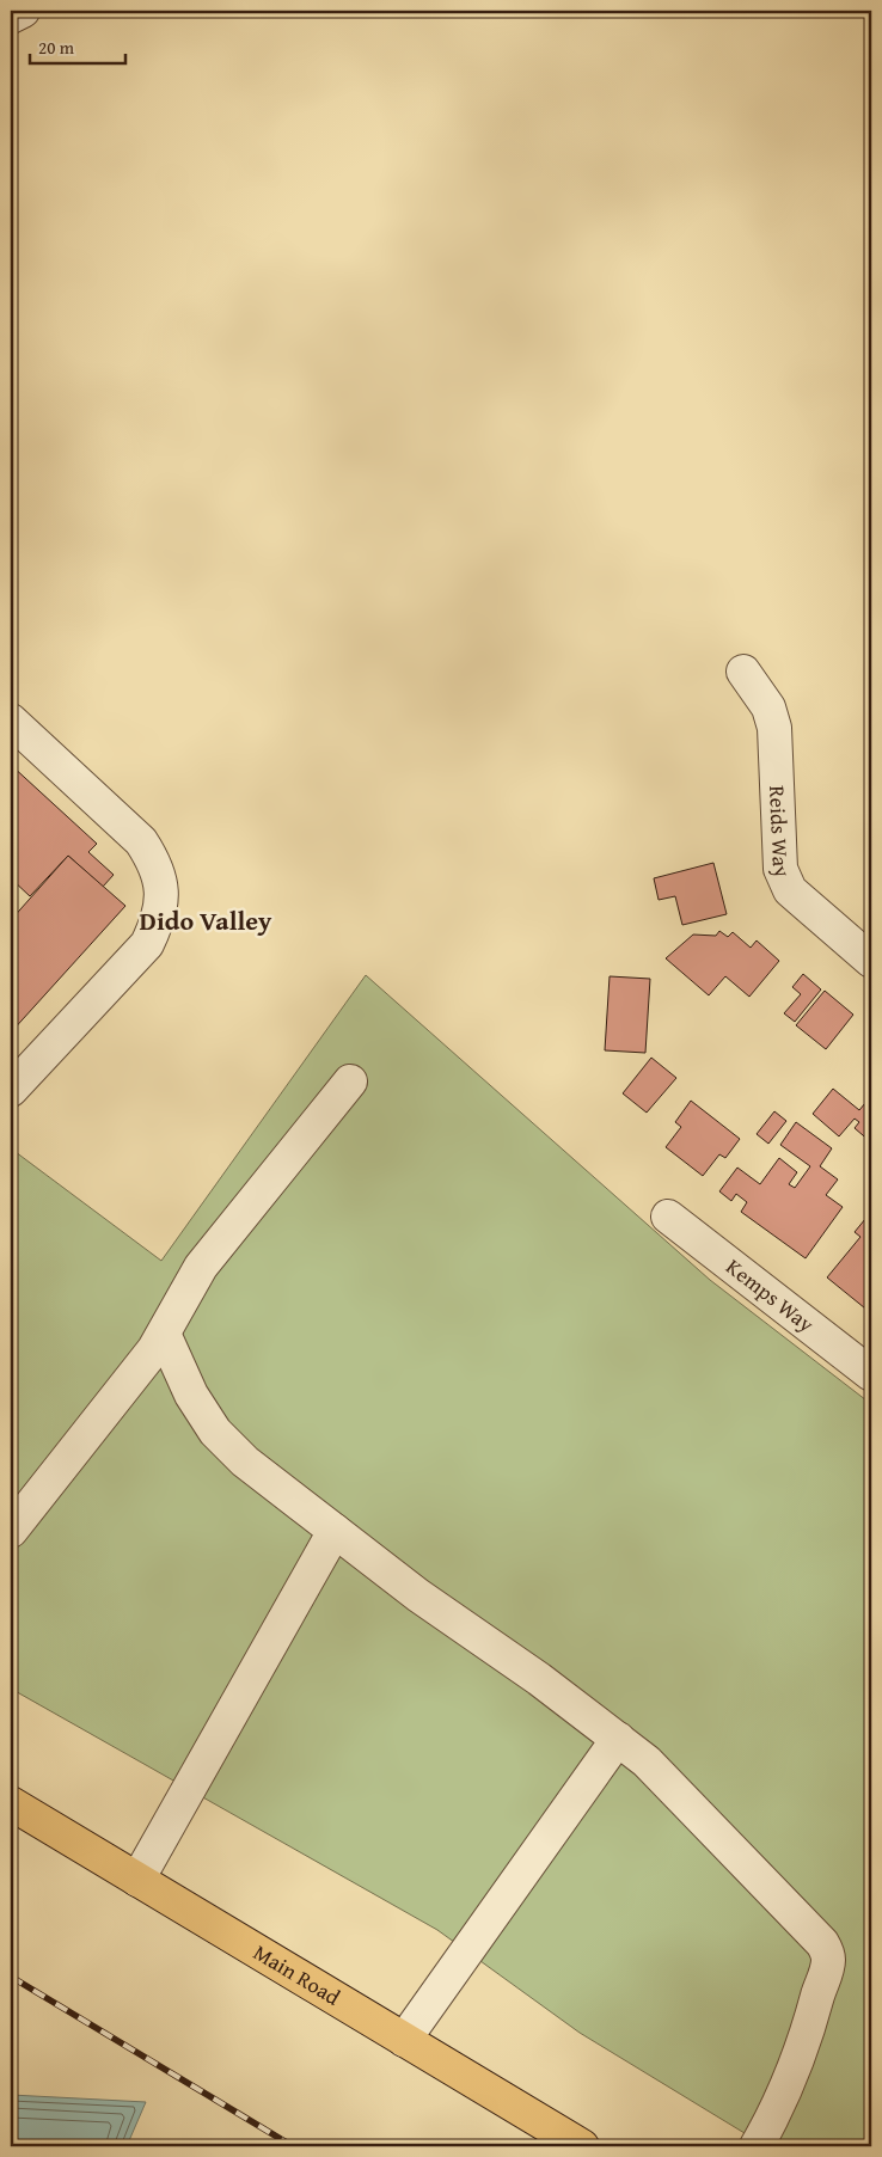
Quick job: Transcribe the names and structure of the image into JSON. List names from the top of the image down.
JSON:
{
  "streets": {
    "main road": ["Main Road"],
    "street": ["Reids Way", "Kemps Way"]
  },
  "districts": ["Dido Valley"],
  "scale_bar": "20 m"
}
